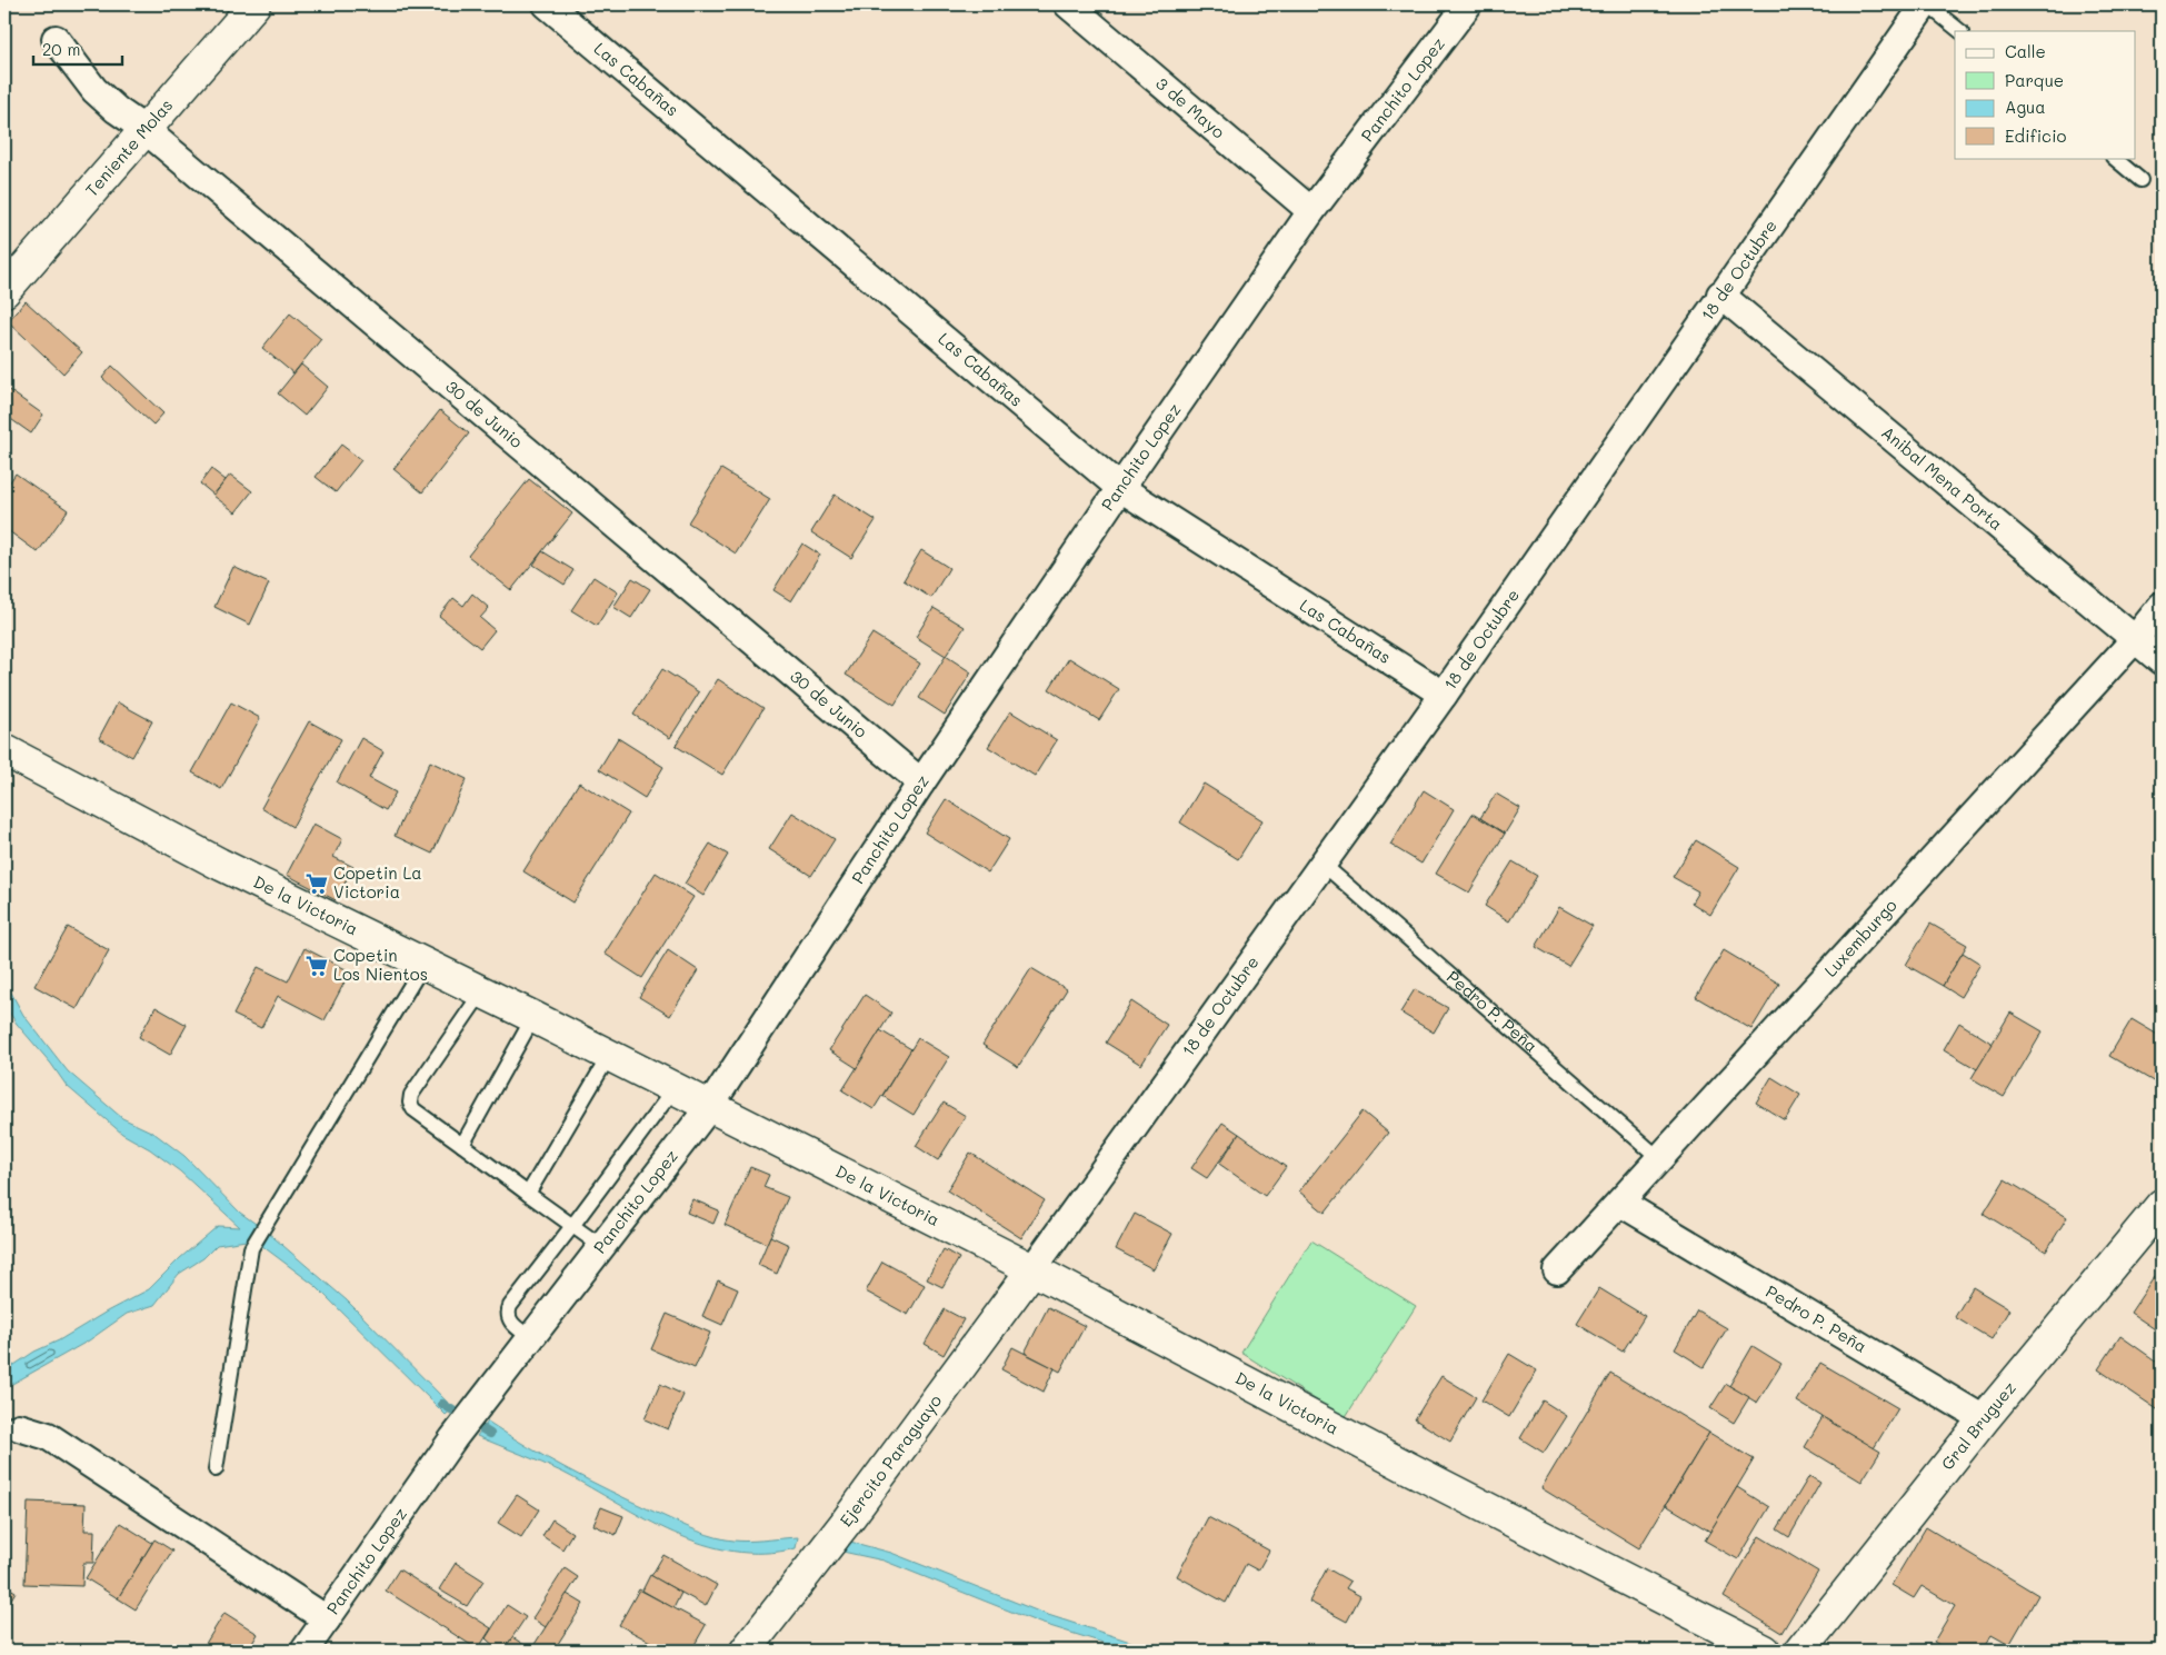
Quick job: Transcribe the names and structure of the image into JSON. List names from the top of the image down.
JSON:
{
  "streets": {
    "main road": [
      "Teniente Molas",
      "De la Victoria",
      "Gral Bruguez",
      "Ejercito Paraguayo"
    ],
    "street": [
      "Las Cabañas",
      "Panchito Lopez",
      "3 de Mayo",
      "18 de Octubre",
      "30 de Junio",
      "Anibal Mena Porta",
      "Luxemburgo",
      "Pedro P. Peña"
    ]
  },
  "crossings": [
    ["Las Cabañas", "Panchito Lopez"],
    ["Las Cabañas", "18 de Octubre"],
    ["Panchito Lopez", "3 de Mayo"],
    ["Panchito Lopez", "30 de Junio"],
    ["Panchito Lopez", "De la Victoria"],
    ["Teniente Molas", "30 de Junio"],
    ["18 de Octubre", "Anibal Mena Porta"],
    ["18 de Octubre", "De la Victoria"],
    ["18 de Octubre", "Pedro P. Peña"],
    ["18 de Octubre", "Ejercito Paraguayo"],
    ["Anibal Mena Porta", "Luxemburgo"],
    ["De la Victoria", "Ejercito Paraguayo"],
    ["Luxemburgo", "Pedro P. Peña"],
    ["Pedro P. Peña", "Gral Bruguez"]
  ],
  "places": {
    "supermarket": ["Copetin La Victoria", "Copetin Los Nientos"]
  },
  "legend": [
    "Calle",
    "Parque",
    "Agua",
    "Edificio"
  ],
  "scale_bar": "20 m"
}
